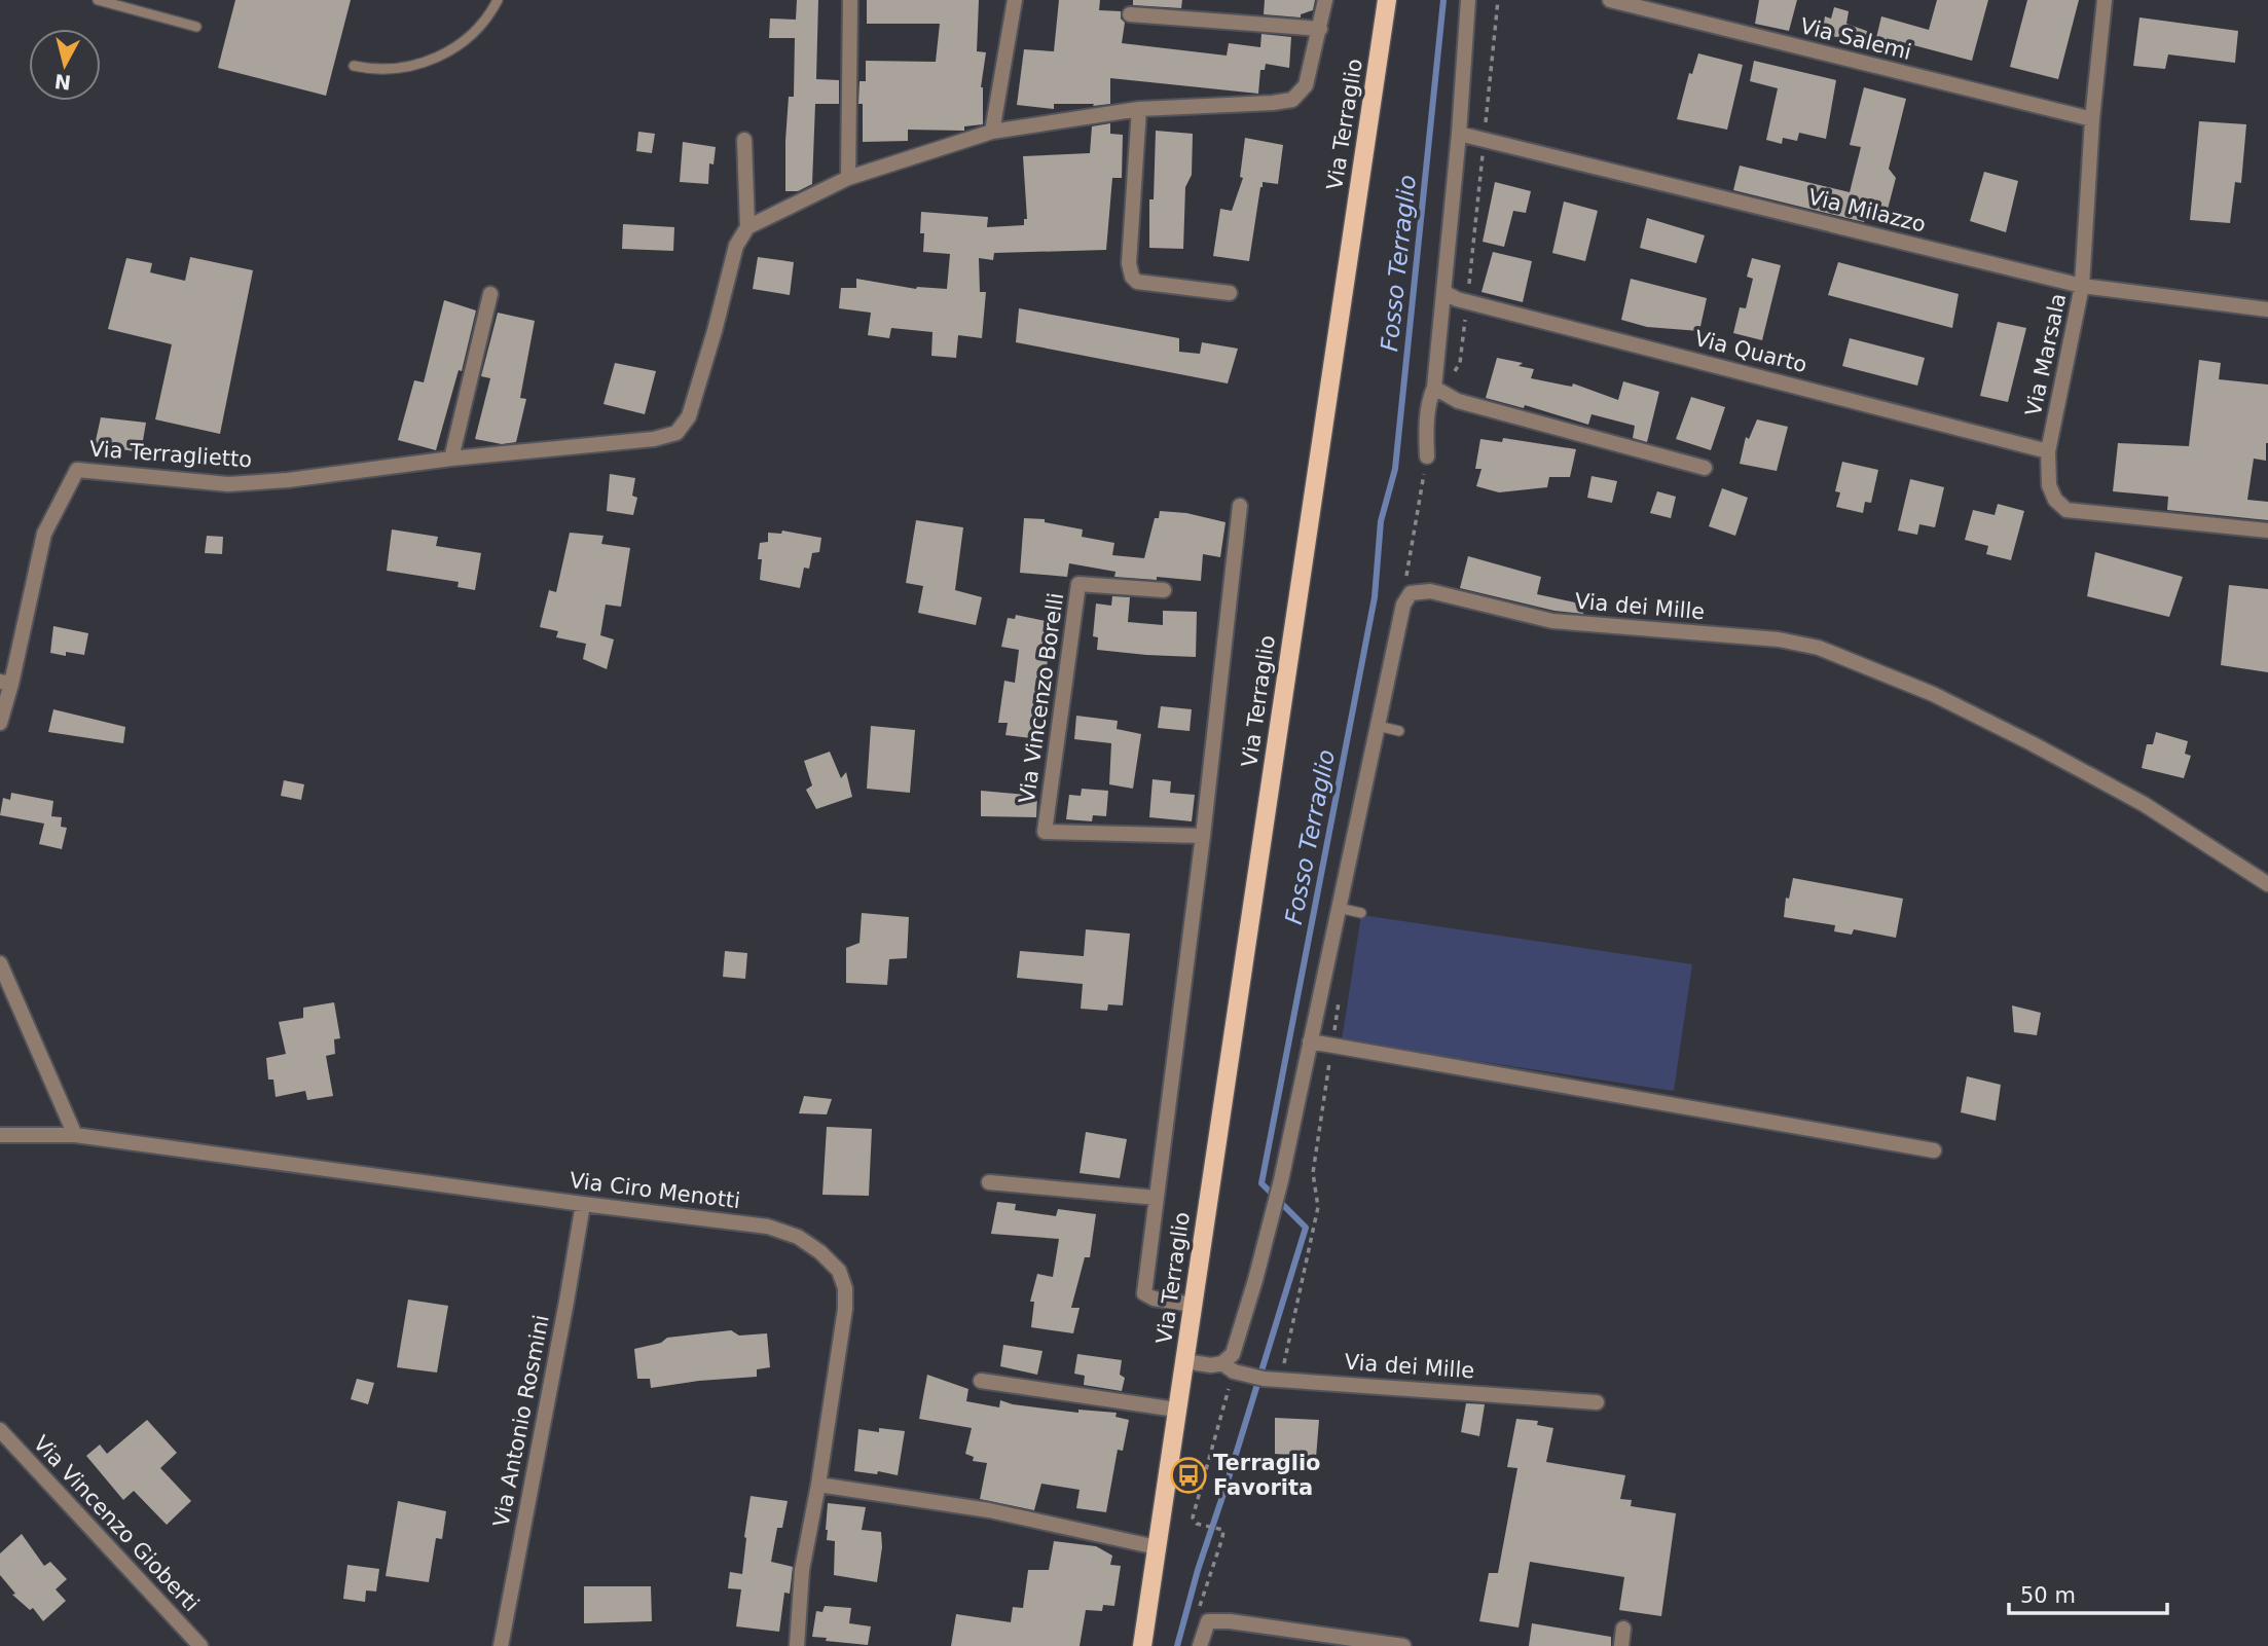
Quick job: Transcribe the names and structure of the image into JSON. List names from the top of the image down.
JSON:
{
  "streets": {
    "main road": ["Via Terraglio"],
    "street": [
      "Via Salemi",
      "Via Milazzo",
      "Via Quarto",
      "Via Marsala",
      "Via Terraglietto",
      "Via dei Mille",
      "Via Vincenzo Borelli",
      "Via Ciro Menotti",
      "Via Antonio Rosmini",
      "Via Vincenzo Gioberti"
    ]
  },
  "crossings": [
    ["Via Salemi", "Via Marsala"],
    ["Via Terraglio", "Via dei Mille"],
    ["Via Milazzo", "Via Marsala"],
    ["Via Quarto", "Via Marsala"],
    ["Via Ciro Menotti", "Via Antonio Rosmini"]
  ],
  "water": ["Fosso Terraglio"],
  "places": {
    "bus stop": ["Terraglio Favorita"]
  },
  "scale_bar": "50 m",
  "north": "bottom"
}
